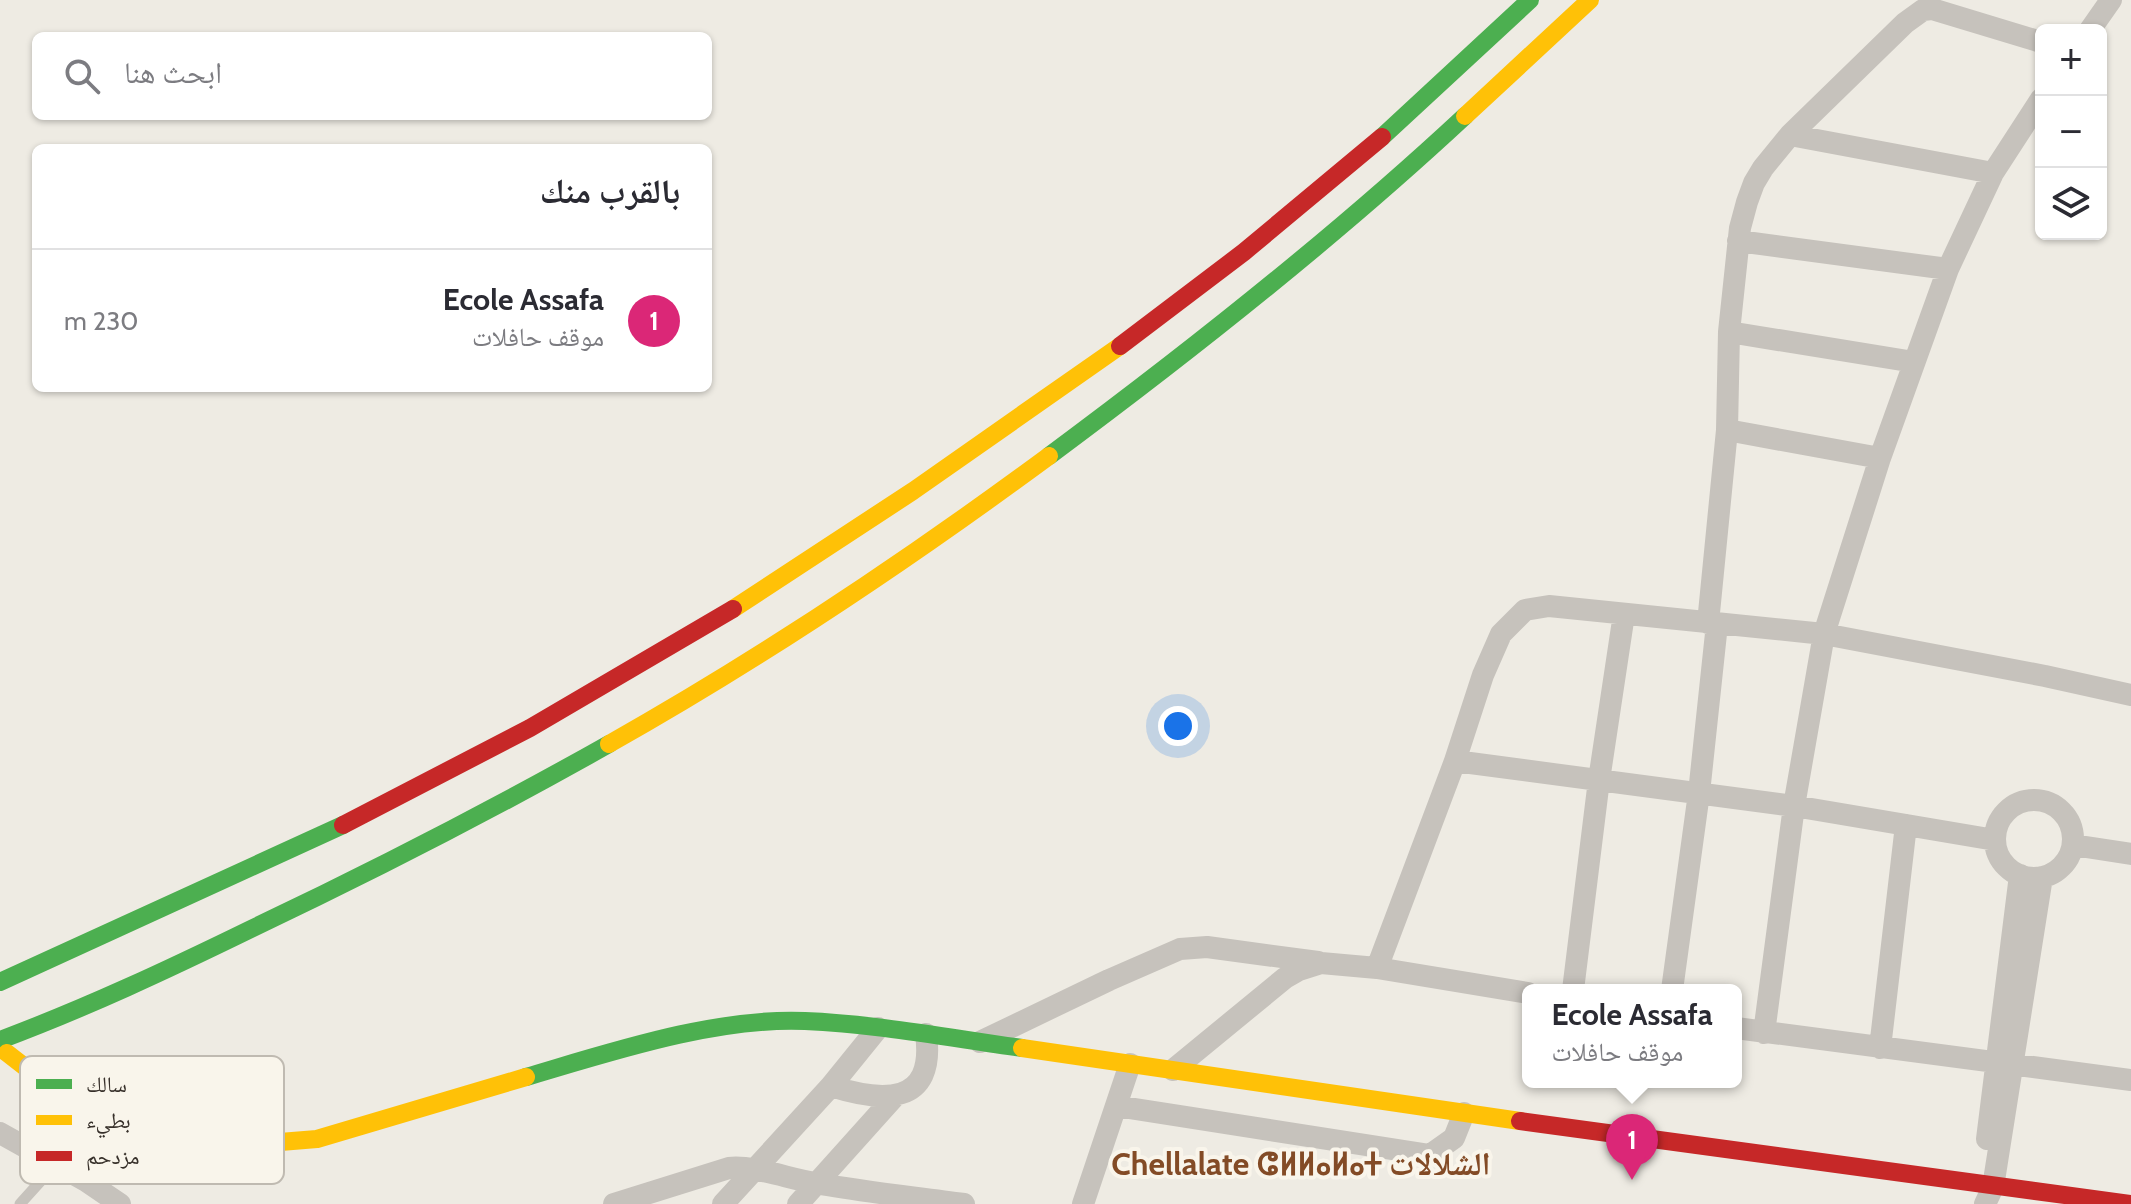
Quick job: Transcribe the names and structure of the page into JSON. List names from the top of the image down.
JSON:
{
  "districts": ["Chellalate ⵛⵍⵍⴰⵍⴰⵜ الشلالات"],
  "legend": ["سالك", "بطيء", "مزدحم"],
  "page": {
    "map_buttons": ["+", "−"],
    "search": "ابحث هنا",
    "heading": "بالقرب منك",
    "list": [
      {
        "mark": "1",
        "name": "Ecole Assafa",
        "note": "موقف حافلات",
        "value": "230 m"
      }
    ],
    "popup": ["Ecole Assafa", "موقف حافلات"],
    "pins": "1"
  }
}
